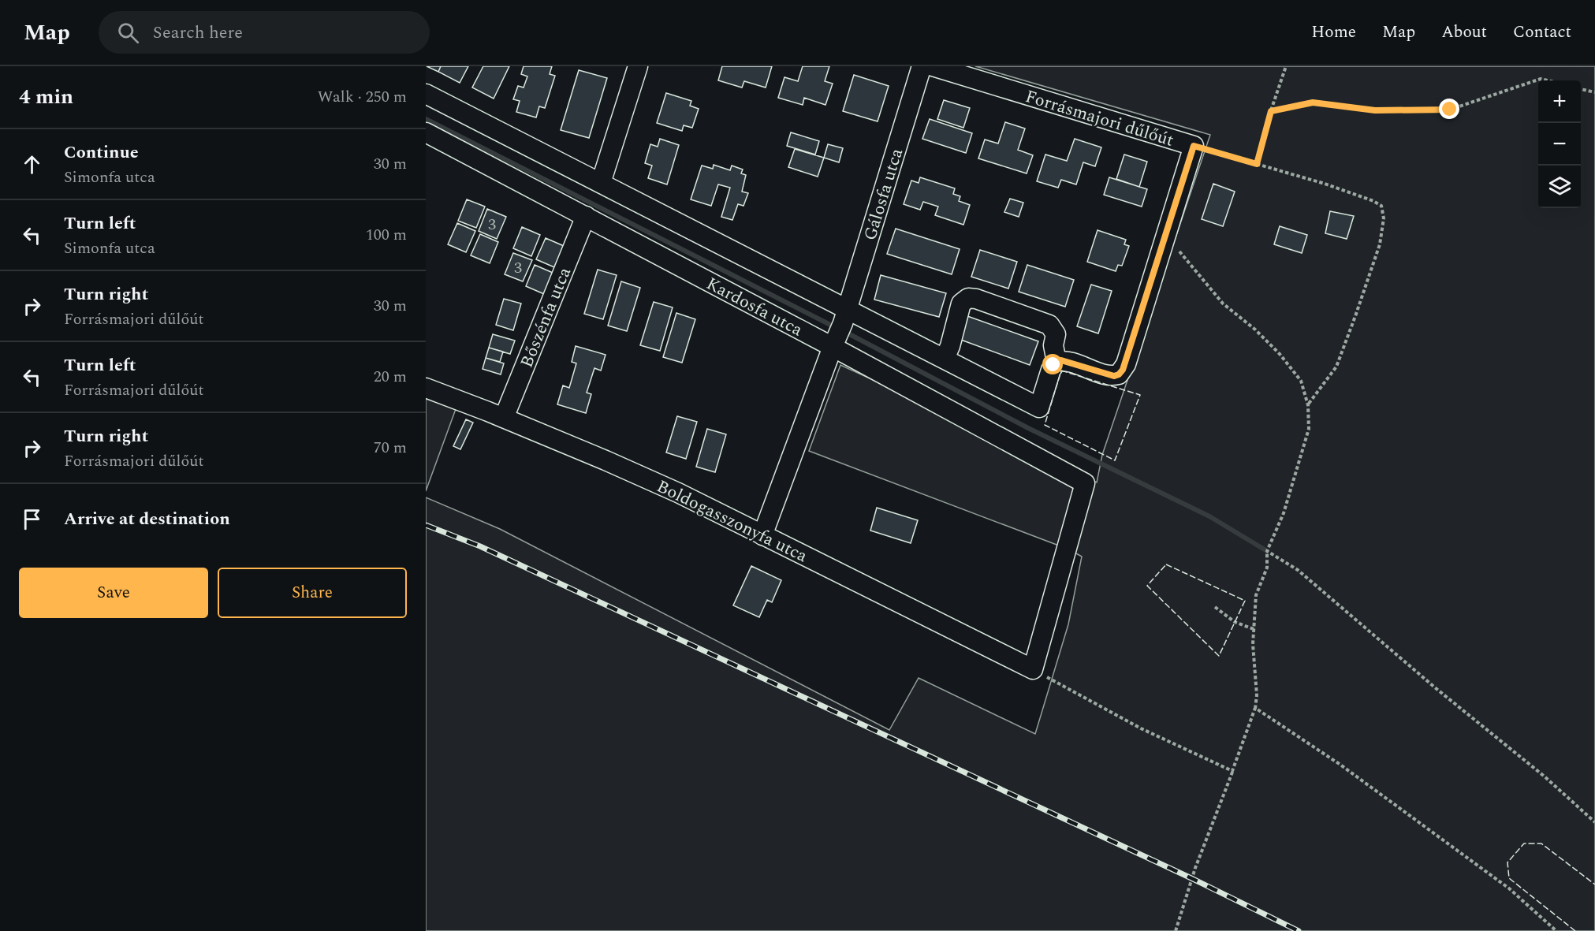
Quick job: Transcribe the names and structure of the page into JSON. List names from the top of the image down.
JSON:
{
  "streets": {
    "street": [
      "Forrásmajori dűlőút",
      "Gálosfa utca",
      "Kardosfa utca",
      "Bőszénfa utca",
      "Boldogasszonyfa utca"
    ]
  },
  "crossings": [
    ["Gálosfa utca", "Kardosfa utca"],
    ["Gálosfa utca", "Boldogasszonyfa utca"],
    ["Kardosfa utca", "Bőszénfa utca"],
    ["Kardosfa utca", "Boldogasszonyfa utca"],
    ["Bőszénfa utca", "Boldogasszonyfa utca"]
  ],
  "house_numbers": ["3", "3"],
  "page": {
    "header": "Map",
    "search": "Search here",
    "nav": [
      "Home",
      "Map",
      "About",
      "Contact"
    ],
    "heading": ["4 min", "Walk · 250 m"],
    "map_buttons": ["+", "−"],
    "list": [
      ["Continue", "Simonfa utca", "30 m"],
      ["Turn left", "Simonfa utca", "100 m"],
      ["Turn right", "Forrásmajori dűlőút", "30 m"],
      ["Turn left", "Forrásmajori dűlőút", "20 m"],
      ["Turn right", "Forrásmajori dűlőút", "70 m"],
      "Arrive at destination"
    ],
    "buttons": ["Save", "Share"]
  }
}
